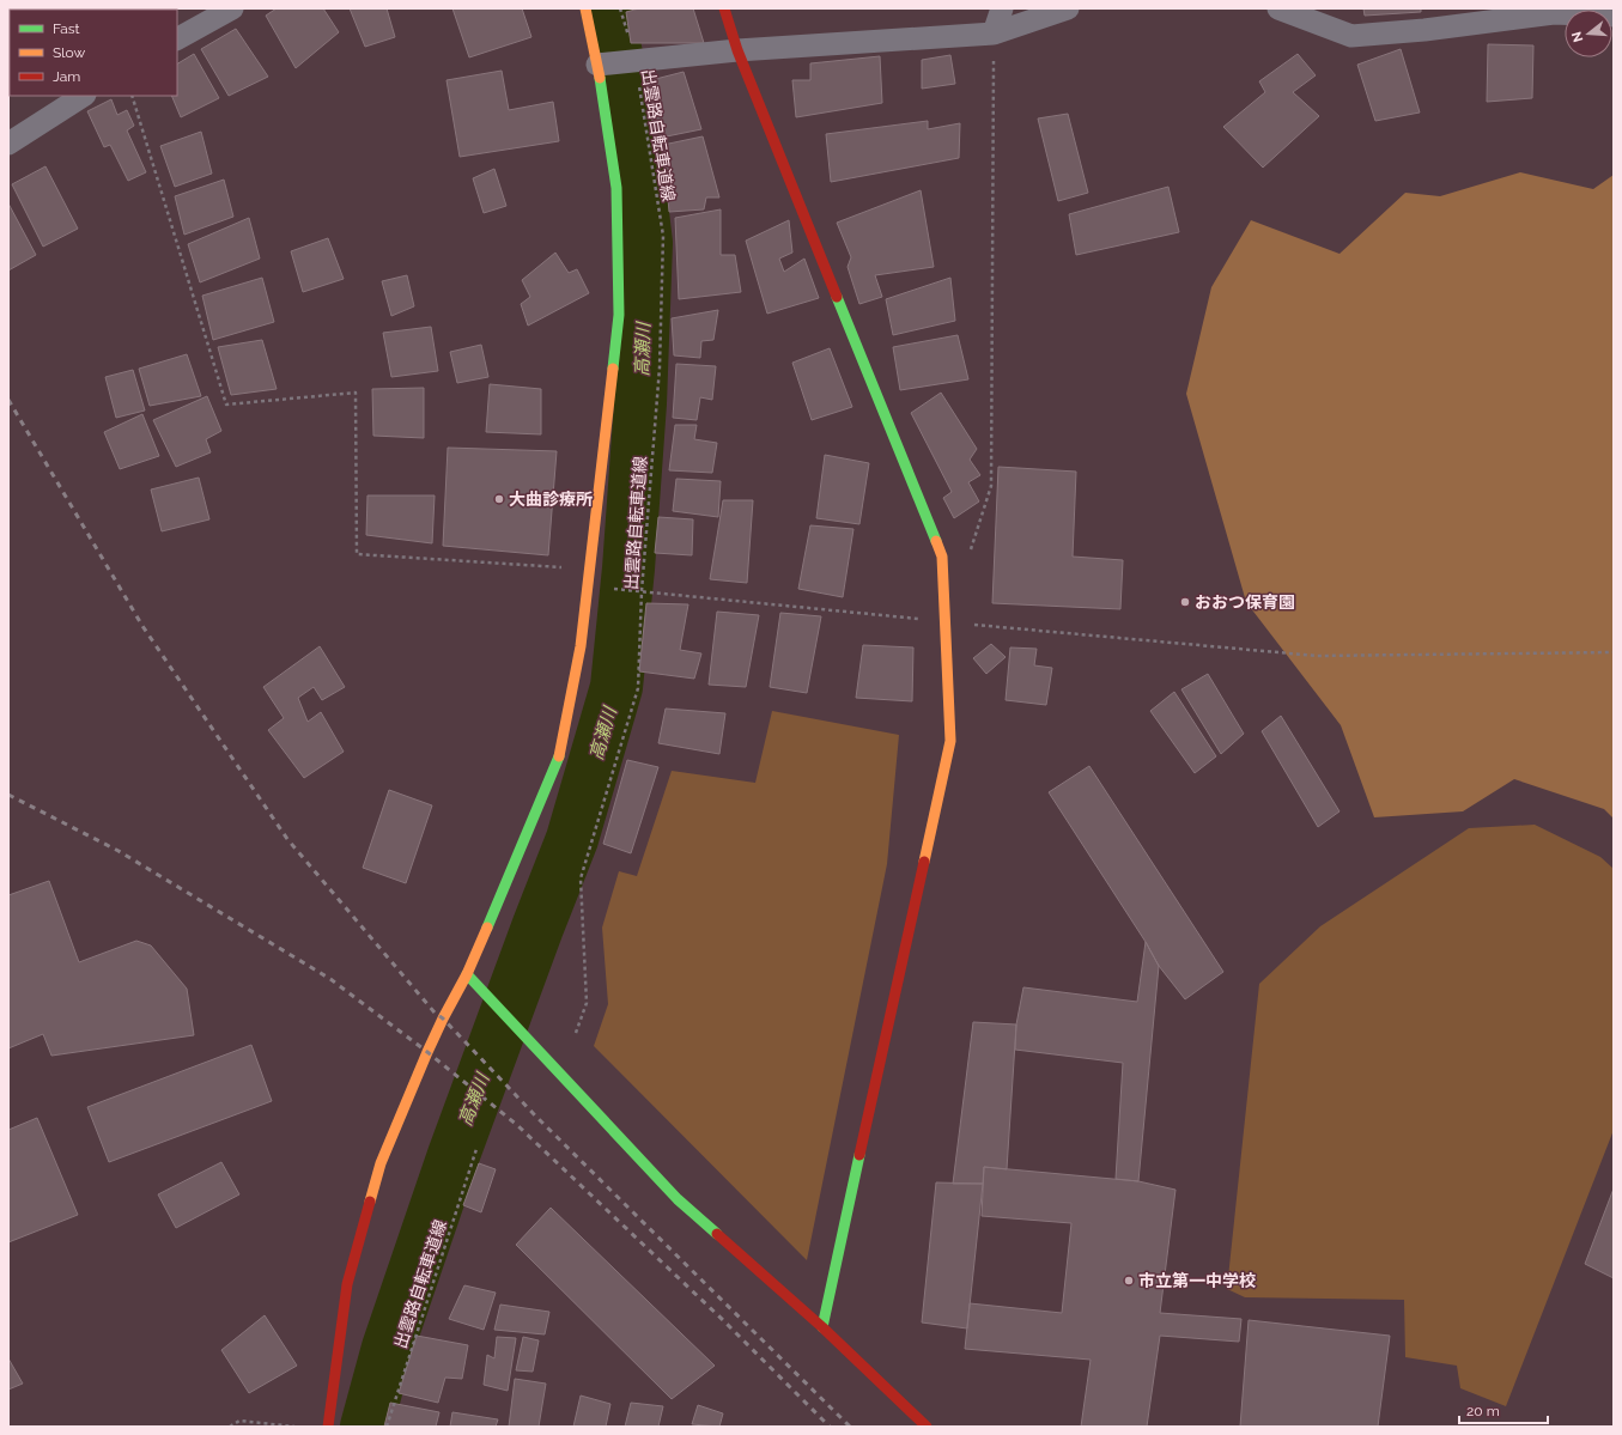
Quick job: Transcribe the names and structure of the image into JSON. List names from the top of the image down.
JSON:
{
  "streets": {
    "path": ["出雲路自転車道線"]
  },
  "water": ["高瀬川"],
  "places": ["大曲診療所", "おおつ保育園", "市立第一中学校"],
  "legend": ["Fast", "Slow", "Jam"],
  "scale_bar": "20 m",
  "north": "left"
}
